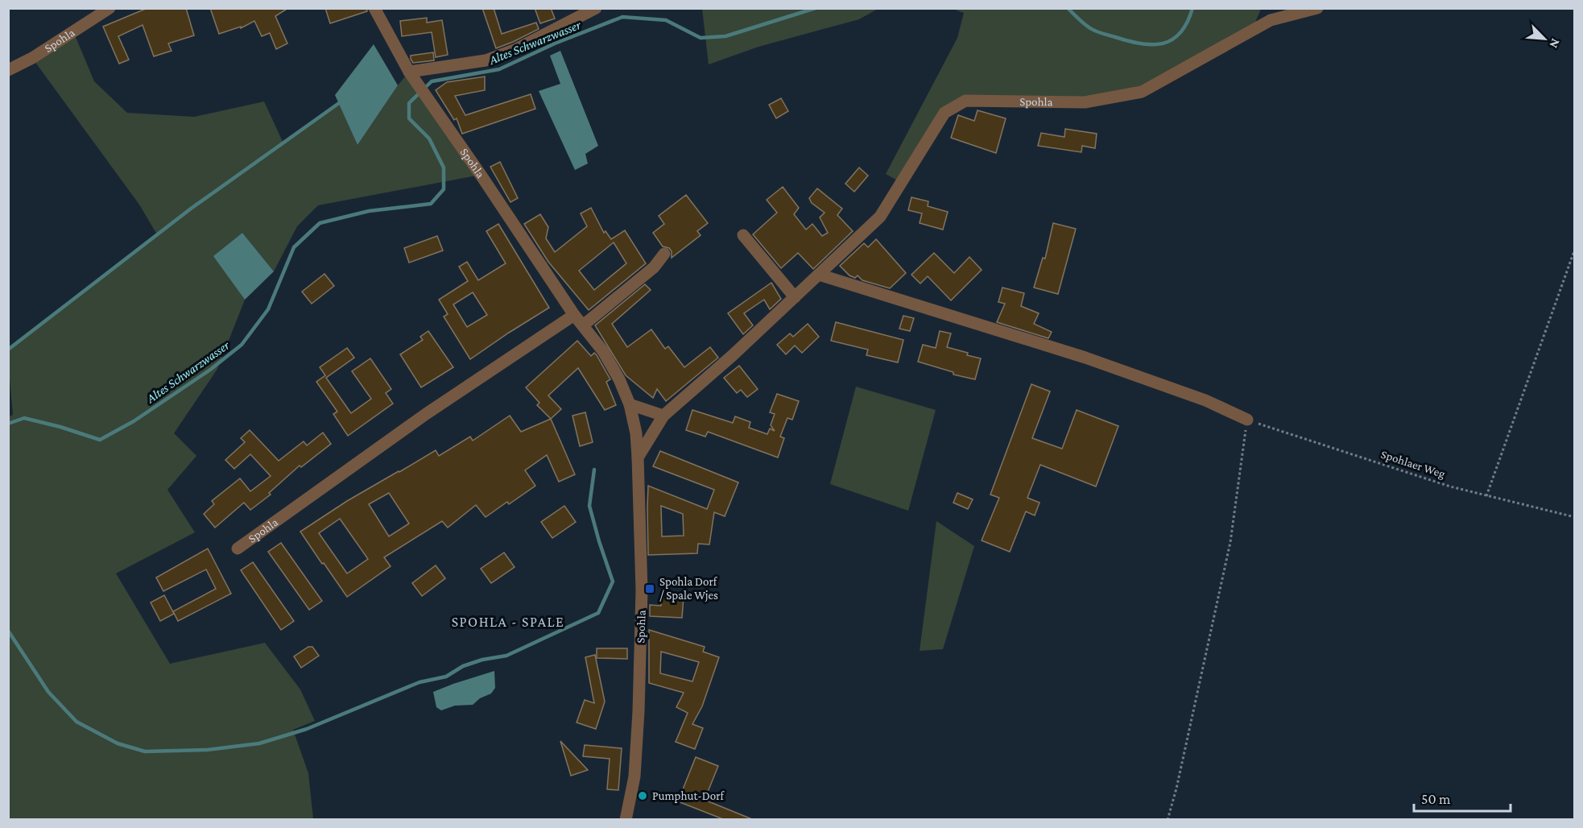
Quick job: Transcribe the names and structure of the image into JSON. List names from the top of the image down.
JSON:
{
  "streets": {
    "street": ["Spohla"],
    "path": ["Spohlaer Weg"]
  },
  "districts": ["SPOHLA - SPALE"],
  "water": ["Altes Schwarzwasser"],
  "places": {
    "transit": ["Spohla Dorf / Spale Wjes"],
    "other": ["Pumphut-Dorf"]
  },
  "scale_bar": "50 m",
  "north": "bottom right"
}
